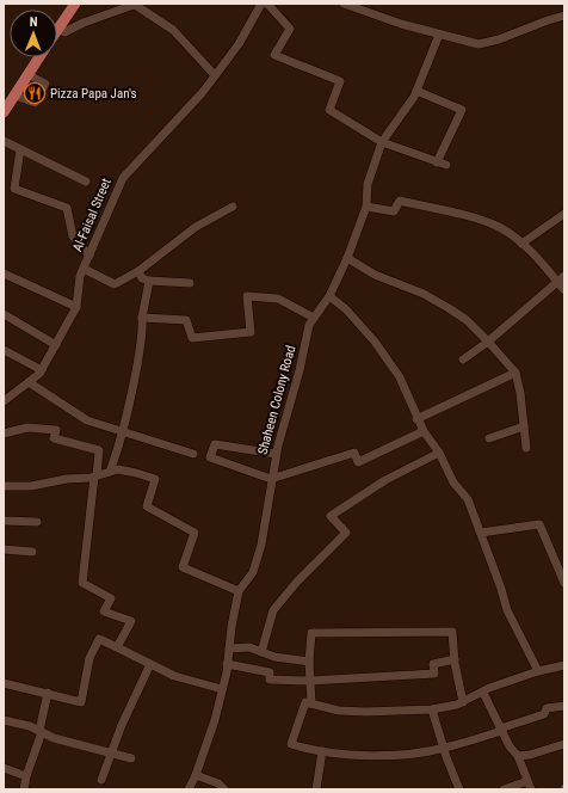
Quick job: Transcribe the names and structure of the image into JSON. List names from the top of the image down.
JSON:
{
  "streets": {
    "street": ["Al-Faisal Street", "Shaheen Colony Road"]
  },
  "places": {
    "restaurant": ["Pizza Papa Jan's"]
  },
  "north": "top"
}
